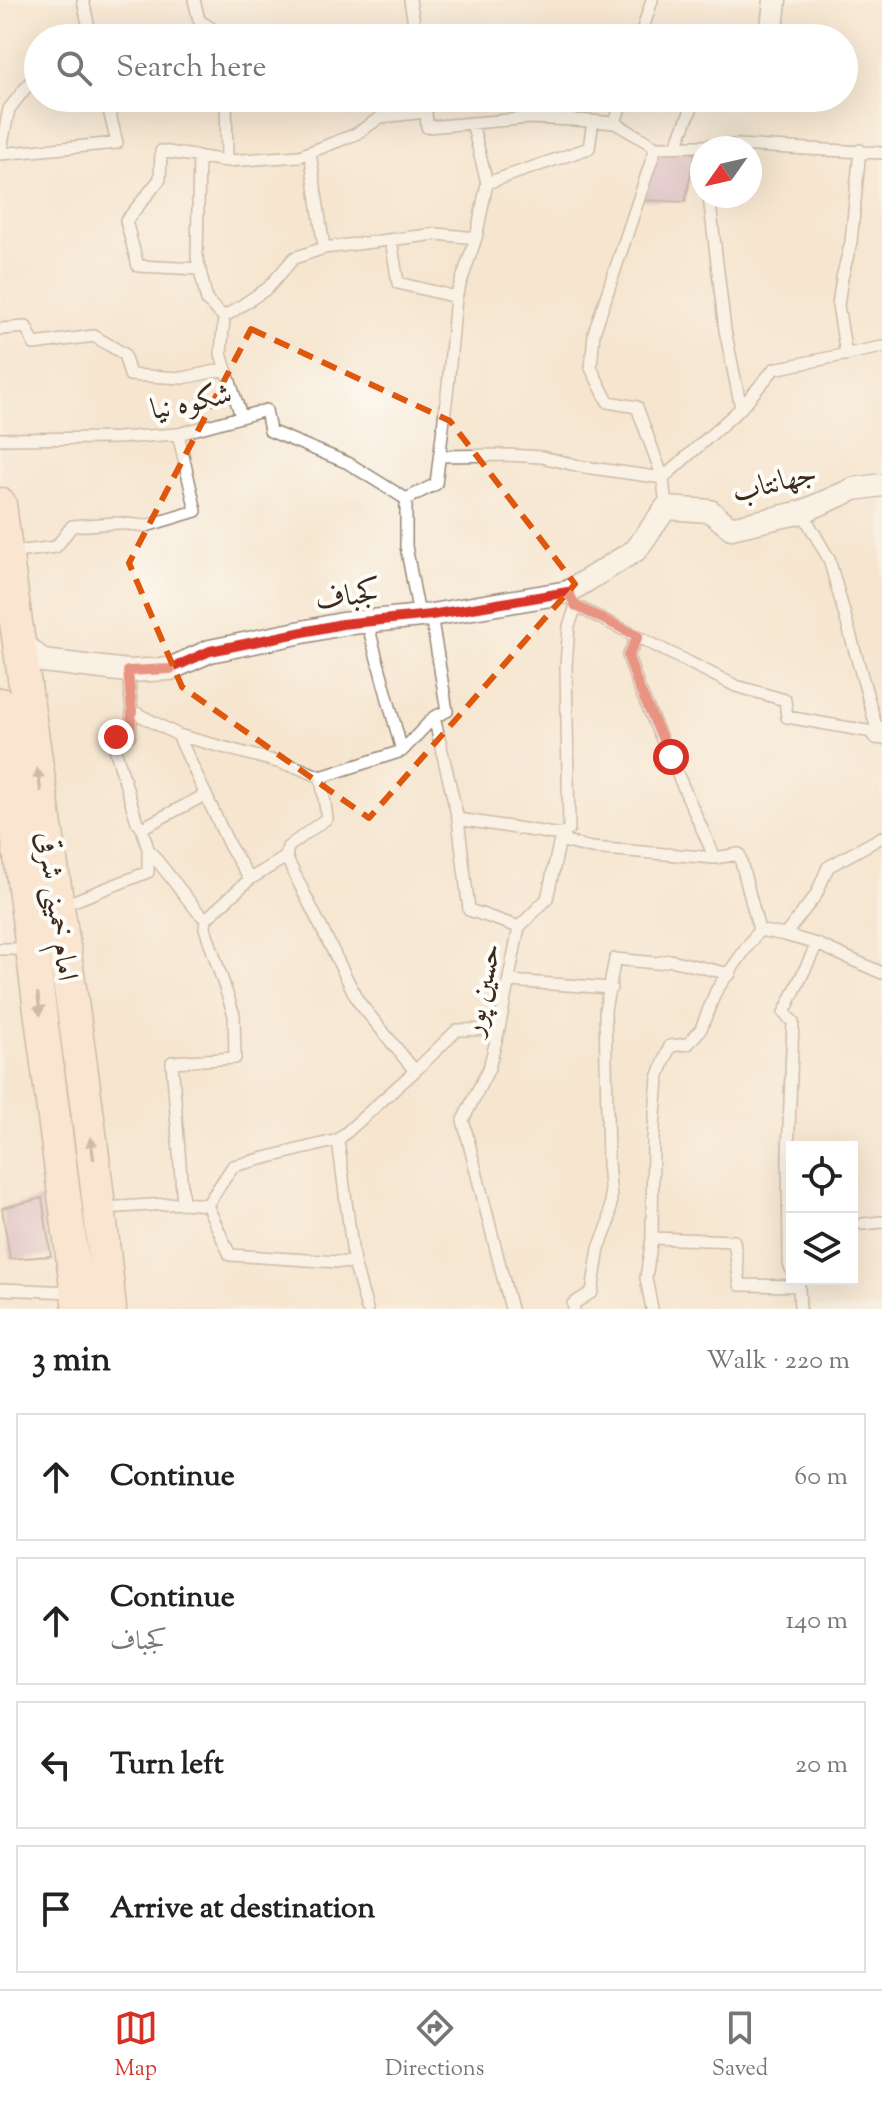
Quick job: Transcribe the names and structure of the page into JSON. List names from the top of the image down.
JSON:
{
  "streets": {
    "main road": ["امام خمینی شرقی"],
    "street": ["جهانتاب", "کجباف"],
    "lane": ["شکوه نیا", "حسین پور"]
  },
  "crossings": [
    ["جهانتاب", "کجباف"],
    ["کجباف", "امام خمینی شرقی"],
    ["کجباف", "حسین پور"]
  ],
  "north": "bottom left",
  "page": {
    "search": "Search here",
    "heading": ["3 min", "Walk · 220 m"],
    "list": [
      ["Continue", "60 m"],
      ["Continue", "کجباف", "140 m"],
      ["Turn left", "20 m"],
      "Arrive at destination"
    ],
    "nav": ["Map", "Directions", "Saved"]
  }
}
